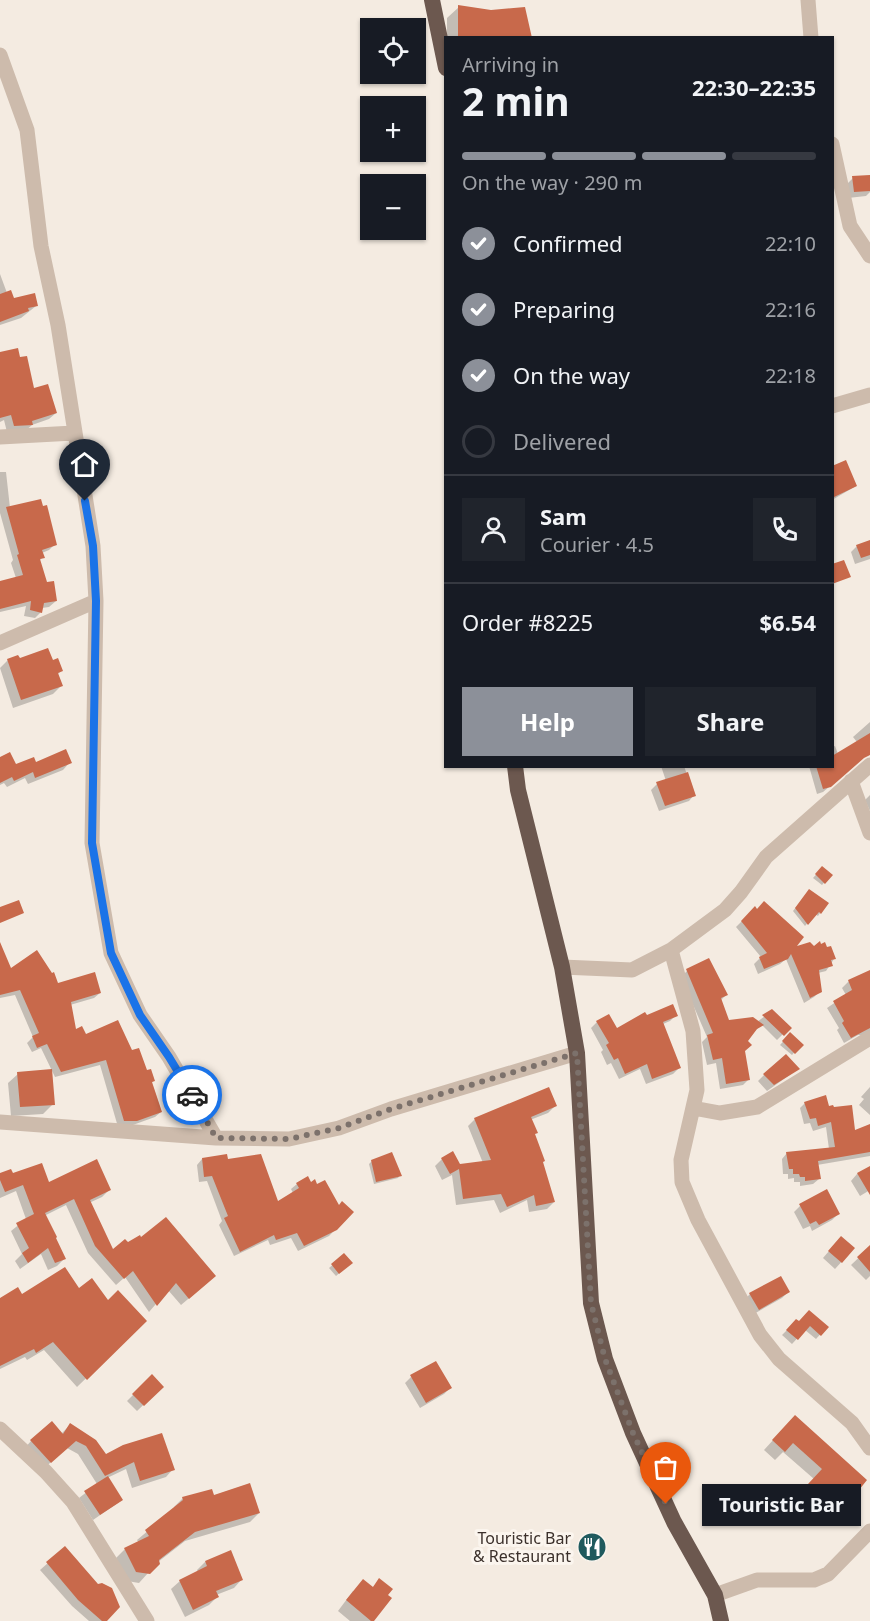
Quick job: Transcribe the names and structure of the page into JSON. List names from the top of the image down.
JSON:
{
  "places": {
    "other": ["Touristic Bar"],
    "restaurant": ["Touristic Bar & Restaurant"]
  },
  "page": {
    "map_buttons": ["+", "−"],
    "heading": ["2 min", "Arriving in", "22:30–22:35"],
    "panel": [
      "Sam",
      "Courier · 4.5",
      "Order #8225",
      "$6.54"
    ],
    "bar": "On the way · 290 m",
    "list": [
      ["Confirmed", "22:10"],
      ["Preparing", "22:16"],
      ["On the way", "22:18"],
      "Delivered"
    ],
    "buttons": ["Help", "Share"],
    "bubble": "Touristic Bar"
  }
}
